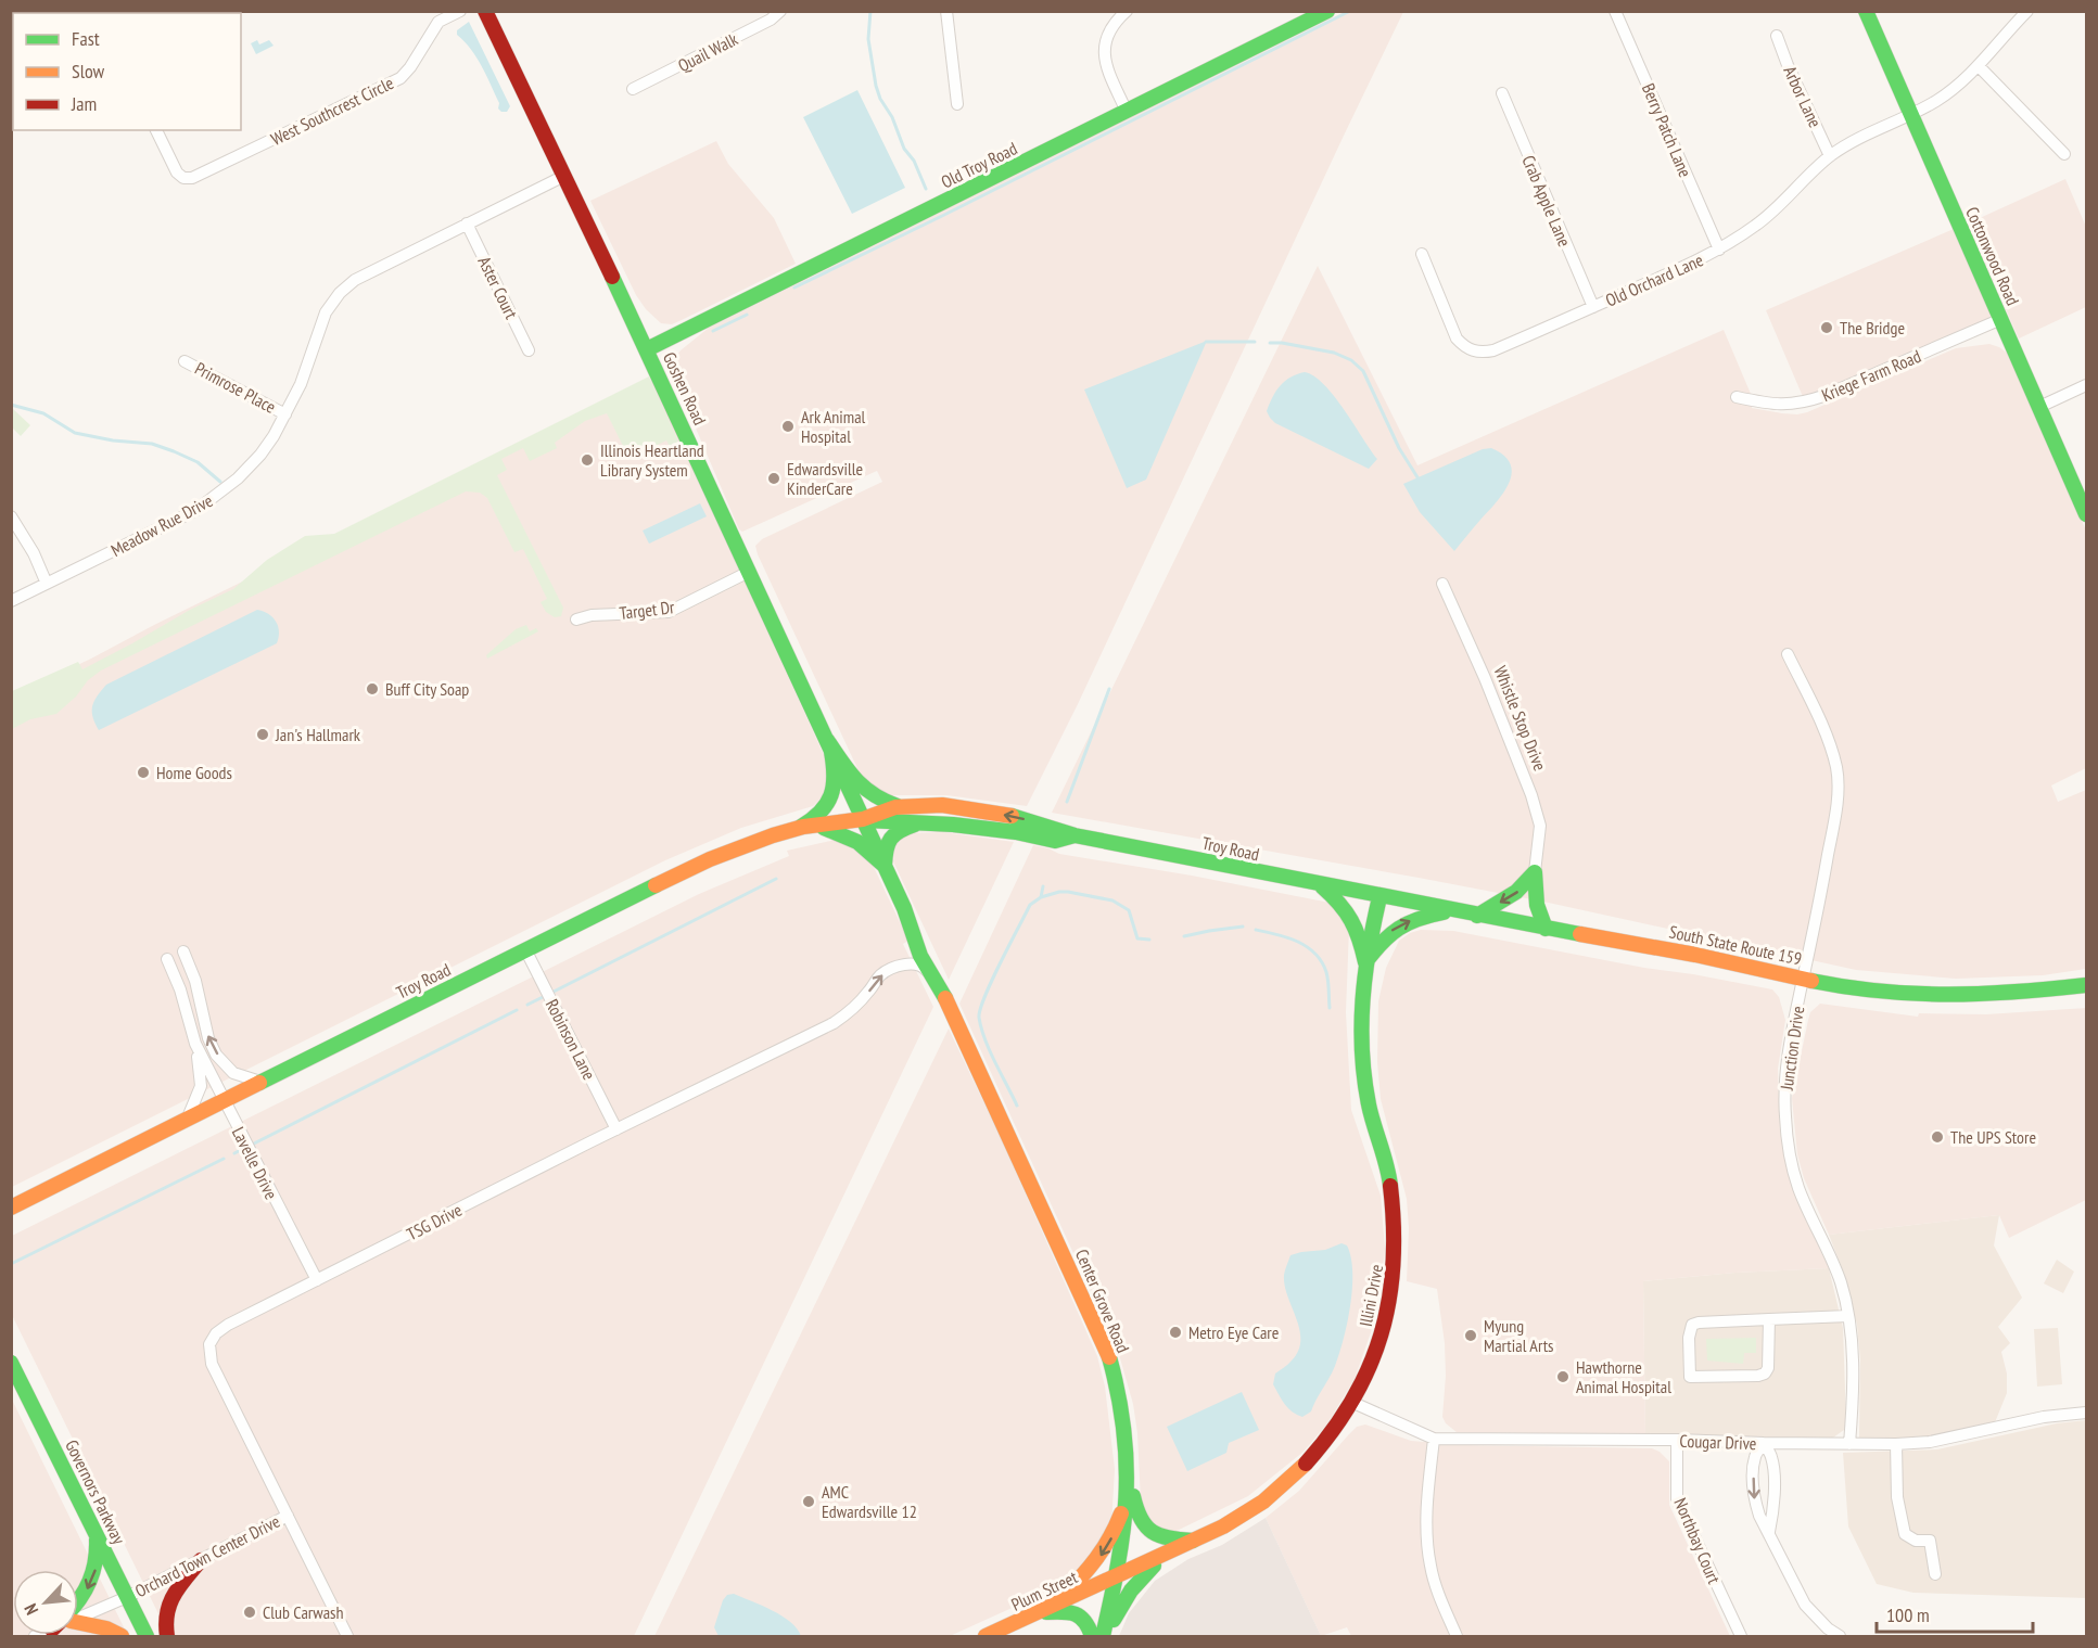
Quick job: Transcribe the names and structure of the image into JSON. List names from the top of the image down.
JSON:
{
  "streets": {
    "main road": [
      "Old Troy Road",
      "Cottonwood Road",
      "Goshen Road",
      "Whistle Stop Drive",
      "Troy Road",
      "South State Route 159",
      "Illini Drive",
      "Center Grove Road",
      "Governors Parkway",
      "Plum Street"
    ],
    "street": [
      "Quail Walk",
      "Arbor Lane",
      "West Southcrest Circle",
      "Berry Patch Lane",
      "Crab Apple Lane",
      "Old Orchard Lane",
      "Aster Court",
      "Kriege Farm Road",
      "Primrose Place",
      "Meadow Rue Drive",
      "Target Dr",
      "Robinson Lane",
      "Junction Drive",
      "Lavelle Drive",
      "TSG Drive",
      "Cougar Drive",
      "Northbay Court",
      "Orchard Town Center Drive"
    ]
  },
  "crossings": [
    ["Arbor Lane", "Old Orchard Lane"],
    ["Berry Patch Lane", "Old Orchard Lane"],
    ["Old Troy Road", "Goshen Road"],
    ["Crab Apple Lane", "Old Orchard Lane"],
    ["Cottonwood Road", "Old Orchard Lane"],
    ["Cottonwood Road", "Kriege Farm Road"],
    ["Aster Court", "Meadow Rue Drive"],
    ["Primrose Place", "Meadow Rue Drive"],
    ["Goshen Road", "Meadow Rue Drive"],
    ["Goshen Road", "Target Dr"],
    ["Goshen Road", "Troy Road"],
    ["Goshen Road", "Center Grove Road"],
    ["Whistle Stop Drive", "South State Route 159"],
    ["Troy Road", "South State Route 159"],
    ["Troy Road", "Robinson Lane"],
    ["Troy Road", "Lavelle Drive"],
    ["Troy Road", "Illini Drive"],
    ["Troy Road", "Center Grove Road"],
    ["South State Route 159", "Junction Drive"],
    ["South State Route 159", "Illini Drive"],
    ["Robinson Lane", "TSG Drive"],
    ["Junction Drive", "Cougar Drive"],
    ["Lavelle Drive", "TSG Drive"],
    ["TSG Drive", "Center Grove Road"],
    ["TSG Drive", "Orchard Town Center Drive"],
    ["Illini Drive", "Center Grove Road"],
    ["Illini Drive", "Cougar Drive"],
    ["Illini Drive", "Plum Street"],
    ["Center Grove Road", "Plum Street"],
    ["Cougar Drive", "Northbay Court"],
    ["Governors Parkway", "Orchard Town Center Drive"]
  ],
  "places": [
    "The Bridge",
    "Ark Animal Hospital",
    "Illinois Heartland Library System",
    "Edwardsville KinderCare",
    "Buff City Soap",
    "Jan's Hallmark",
    "Home Goods",
    "The UPS Store",
    "Metro Eye Care",
    "Myung Martial Arts",
    "Hawthorne Animal Hospital",
    "AMC Edwardsville 12",
    "Club Carwash"
  ],
  "legend": ["Fast", "Slow", "Jam"],
  "scale_bar": "100 m",
  "north": "bottom left"
}
